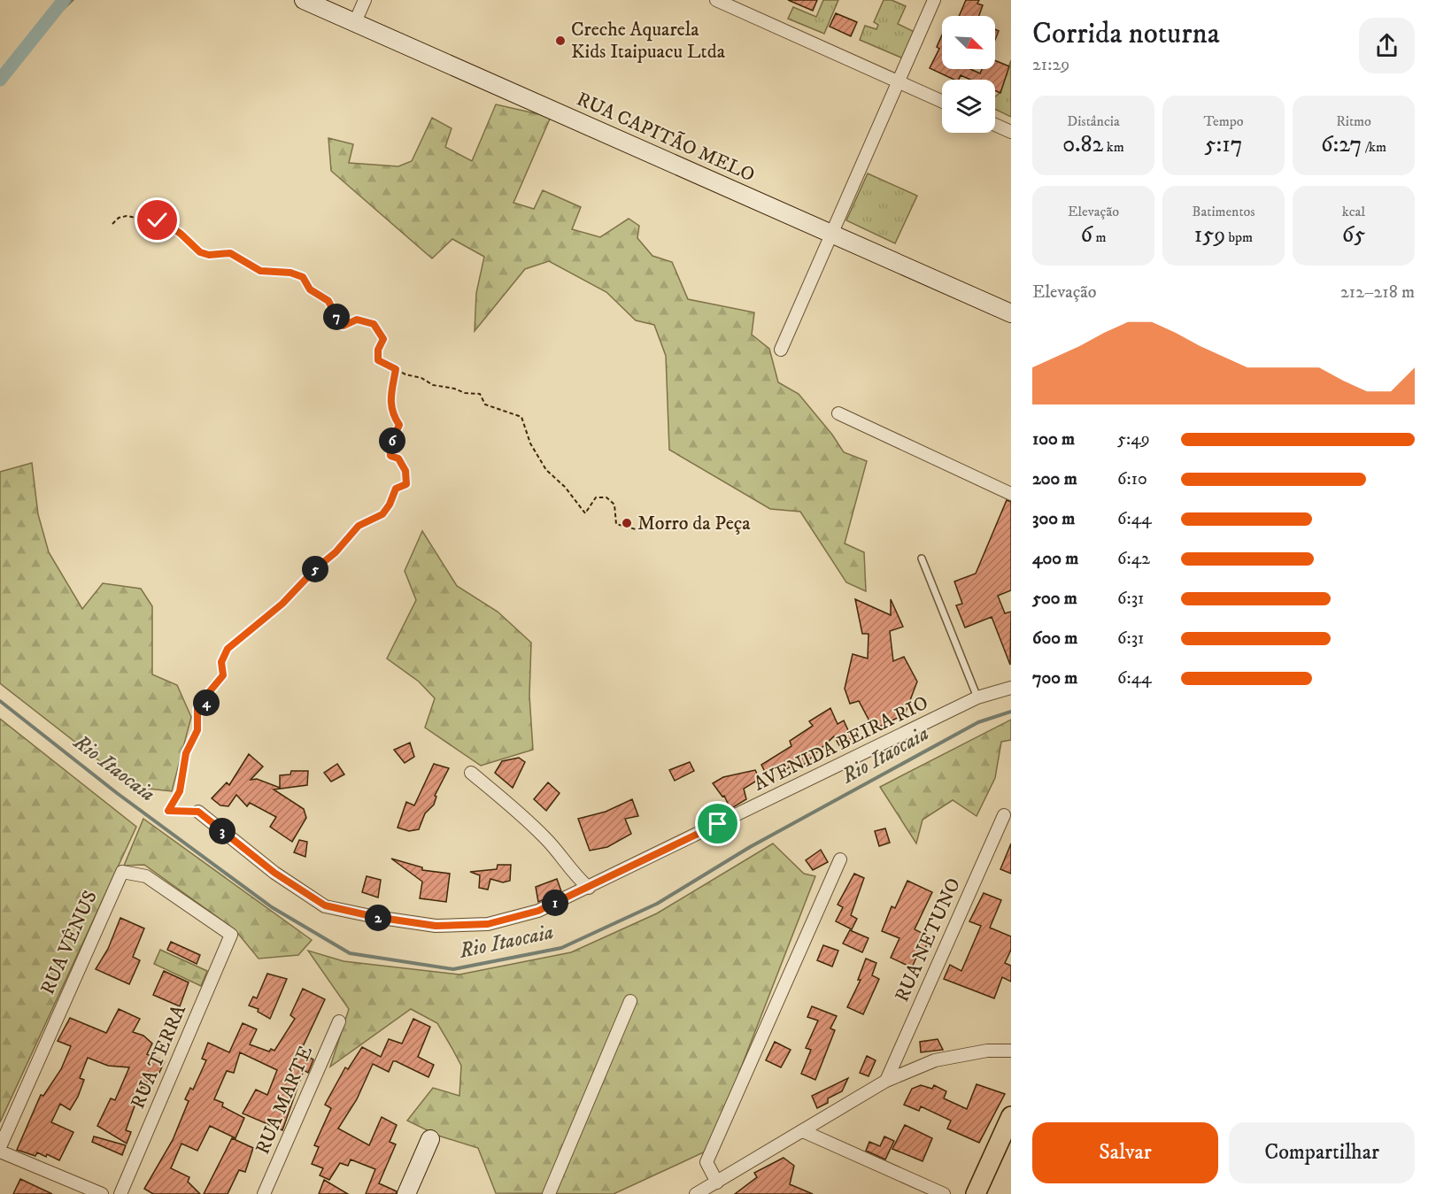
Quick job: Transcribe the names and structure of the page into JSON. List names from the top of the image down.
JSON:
{
  "streets": {
    "main road": ["RUA CAPITÃO MELO"],
    "street": [
      "AVENIDA BEIRA RIO",
      "RUA NETUNO",
      "RUA VÊNUS",
      "RUA TERRA",
      "RUA MARTE"
    ]
  },
  "crossings": [
    ["RUA VÊNUS", "RUA TERRA"]
  ],
  "water": ["Rio Itaocaia"],
  "places": ["Creche Aquarela Kids Itaipuacu Ltda", "Morro da Peça"],
  "north": "bottom right",
  "page": {
    "heading": ["Corrida noturna", "21:29"],
    "stats": [
      ["Distância", "0.82 km"],
      ["Tempo", "5:17"],
      ["Ritmo", "6:27 /km"],
      ["Elevação", "6 m"],
      ["Batimentos", "159 bpm"],
      ["kcal", "65"]
    ],
    "chart": ["Elevação", "212–218 m"],
    "pins": [
      "7",
      "6",
      "5",
      "4",
      "3",
      "1",
      "2"
    ],
    "list": [
      {
        "name": "100 m",
        "note": "5:49"
      },
      {
        "name": "200 m",
        "note": "6:10"
      },
      {
        "name": "300 m",
        "note": "6:44"
      },
      {
        "name": "400 m",
        "note": "6:42"
      },
      {
        "name": "500 m",
        "note": "6:31"
      },
      {
        "name": "600 m",
        "note": "6:31"
      },
      {
        "name": "700 m",
        "note": "6:44"
      }
    ],
    "buttons": ["Salvar", "Compartilhar"]
  }
}
